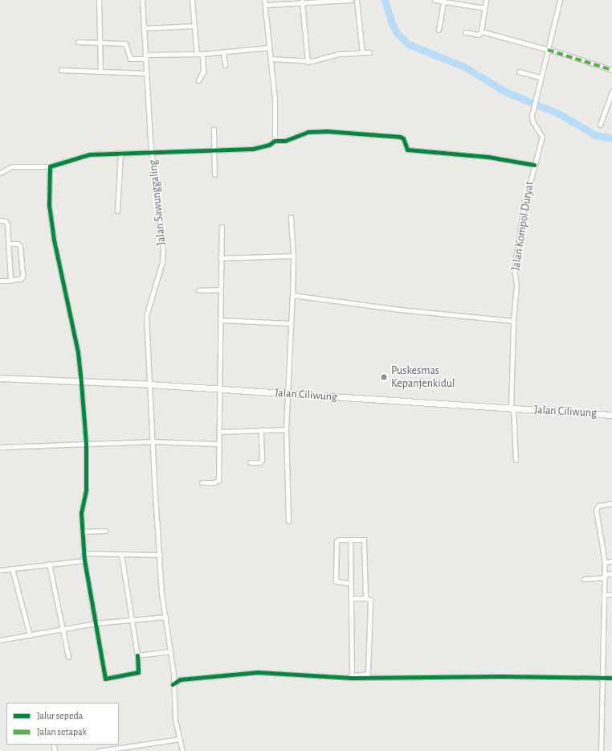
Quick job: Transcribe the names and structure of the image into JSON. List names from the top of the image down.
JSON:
{
  "streets": {
    "main road": ["Jalan Ciliwung"],
    "street": ["Jalan Sawunggaling", "Jalan Kompol Duryat"]
  },
  "crossings": [
    ["Jalan Sawunggaling", "Jalan Ciliwung"],
    ["Jalan Kompol Duryat", "Jalan Ciliwung"]
  ],
  "places": ["Puskesmas Kepanjenkidul"],
  "legend": ["Jalur sepeda", "Jalan setapak"]
}
